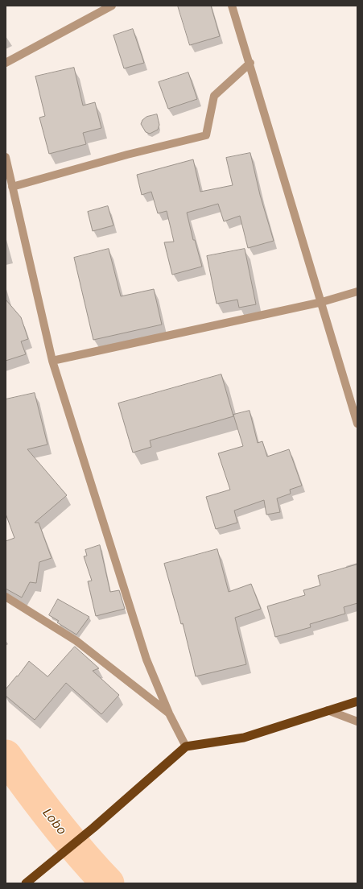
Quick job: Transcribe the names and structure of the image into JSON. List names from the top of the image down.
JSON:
{
  "water": ["Lobo"]
}
